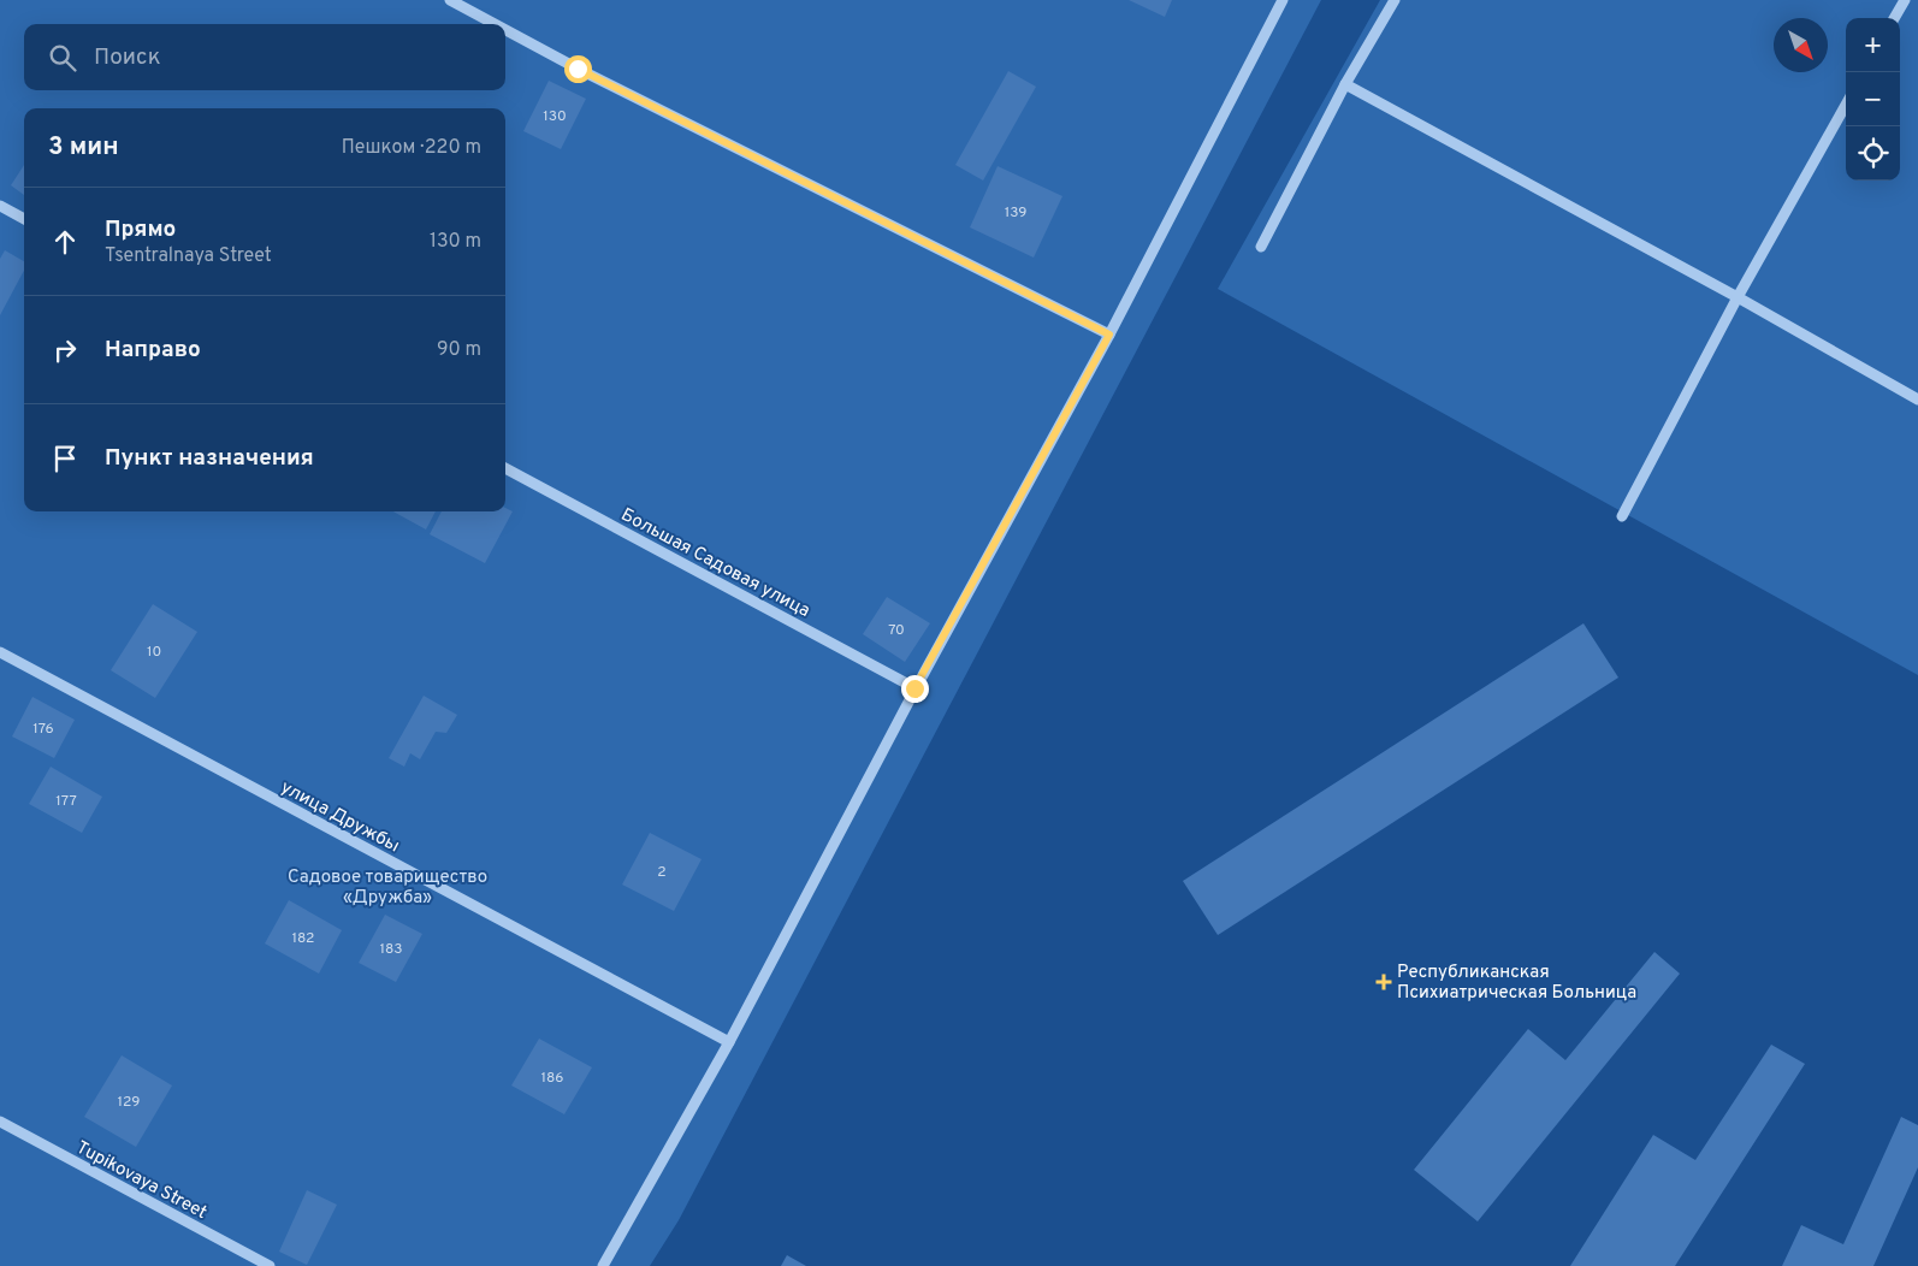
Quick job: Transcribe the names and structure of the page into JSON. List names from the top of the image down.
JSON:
{
  "streets": {
    "street": ["Большая Садовая улица", "улица Дружбы", "Tupikovaya Street"]
  },
  "parks": ["Садовое товарищество «Дружба»"],
  "places": {
    "health": ["Республиканская Психиатрическая Больница"]
  },
  "house_numbers": [
    "130",
    "139",
    "70",
    "10",
    "176",
    "177",
    "2",
    "182",
    "183",
    "186",
    "129"
  ],
  "north": "bottom right",
  "page": {
    "map_buttons": ["+", "−"],
    "search": "Поиск",
    "heading": ["3 мин", "Пешком · 220 m"],
    "list": [
      ["Прямо", "Tsentralnaya Street", "130 m"],
      ["Направо", "90 m"],
      "Пункт назначения"
    ]
  }
}
